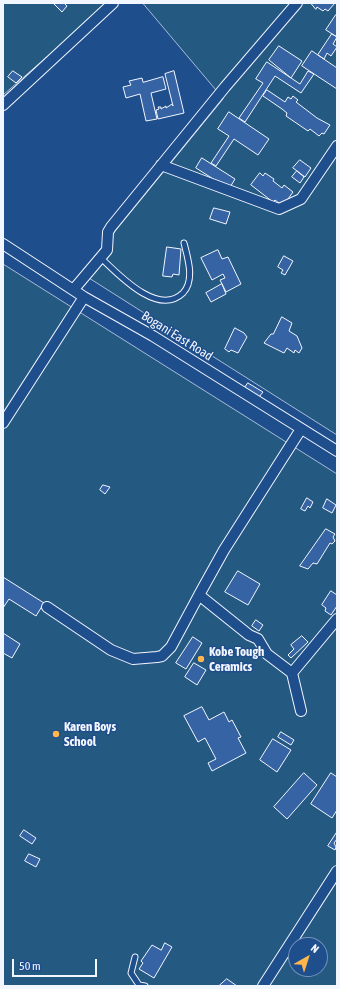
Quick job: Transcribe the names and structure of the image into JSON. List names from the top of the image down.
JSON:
{
  "streets": {
    "street": ["Bogani East Road"]
  },
  "places": ["Kobe Tough Ceramics", "Karen Boys School"],
  "scale_bar": "50 m",
  "north": "top right"
}
